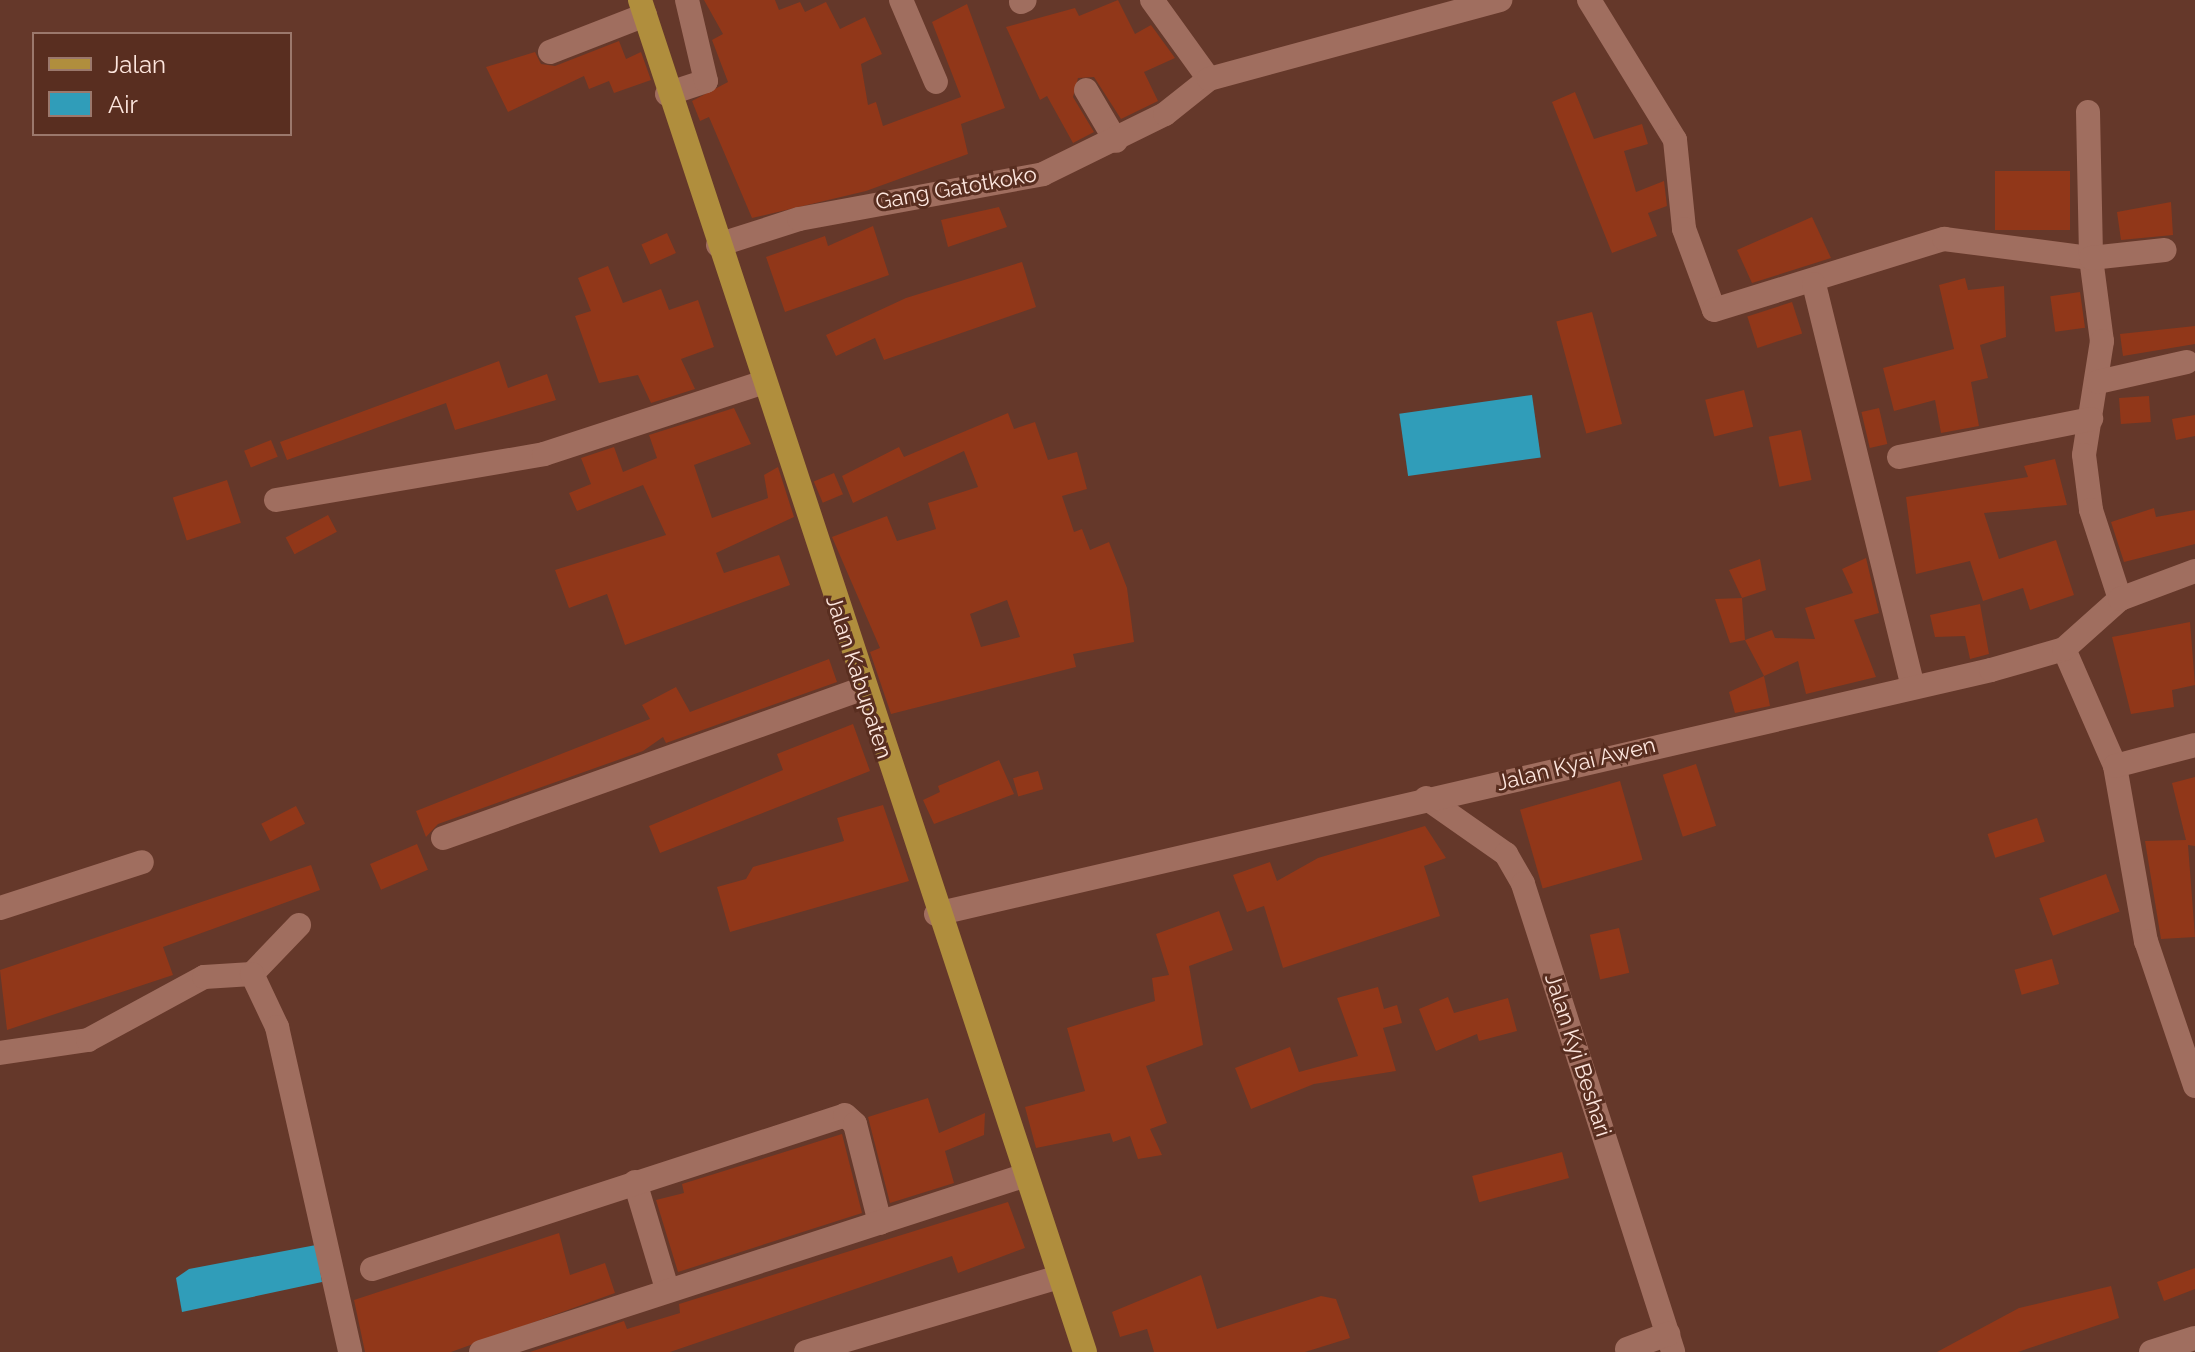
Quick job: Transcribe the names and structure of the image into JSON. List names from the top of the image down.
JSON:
{
  "streets": {
    "main road": ["Jalan Kabupaten"],
    "street": ["Gang Gatotkoko", "Jalan Kyai Awen", "Jalan Kyi Beshari"]
  },
  "crossings": [
    ["Gang Gatotkoko", "Jalan Kabupaten"],
    ["Jalan Kabupaten", "Jalan Kyai Awen"],
    ["Jalan Kyai Awen", "Jalan Kyi Beshari"]
  ],
  "legend": ["Jalan", "Air"]
}
